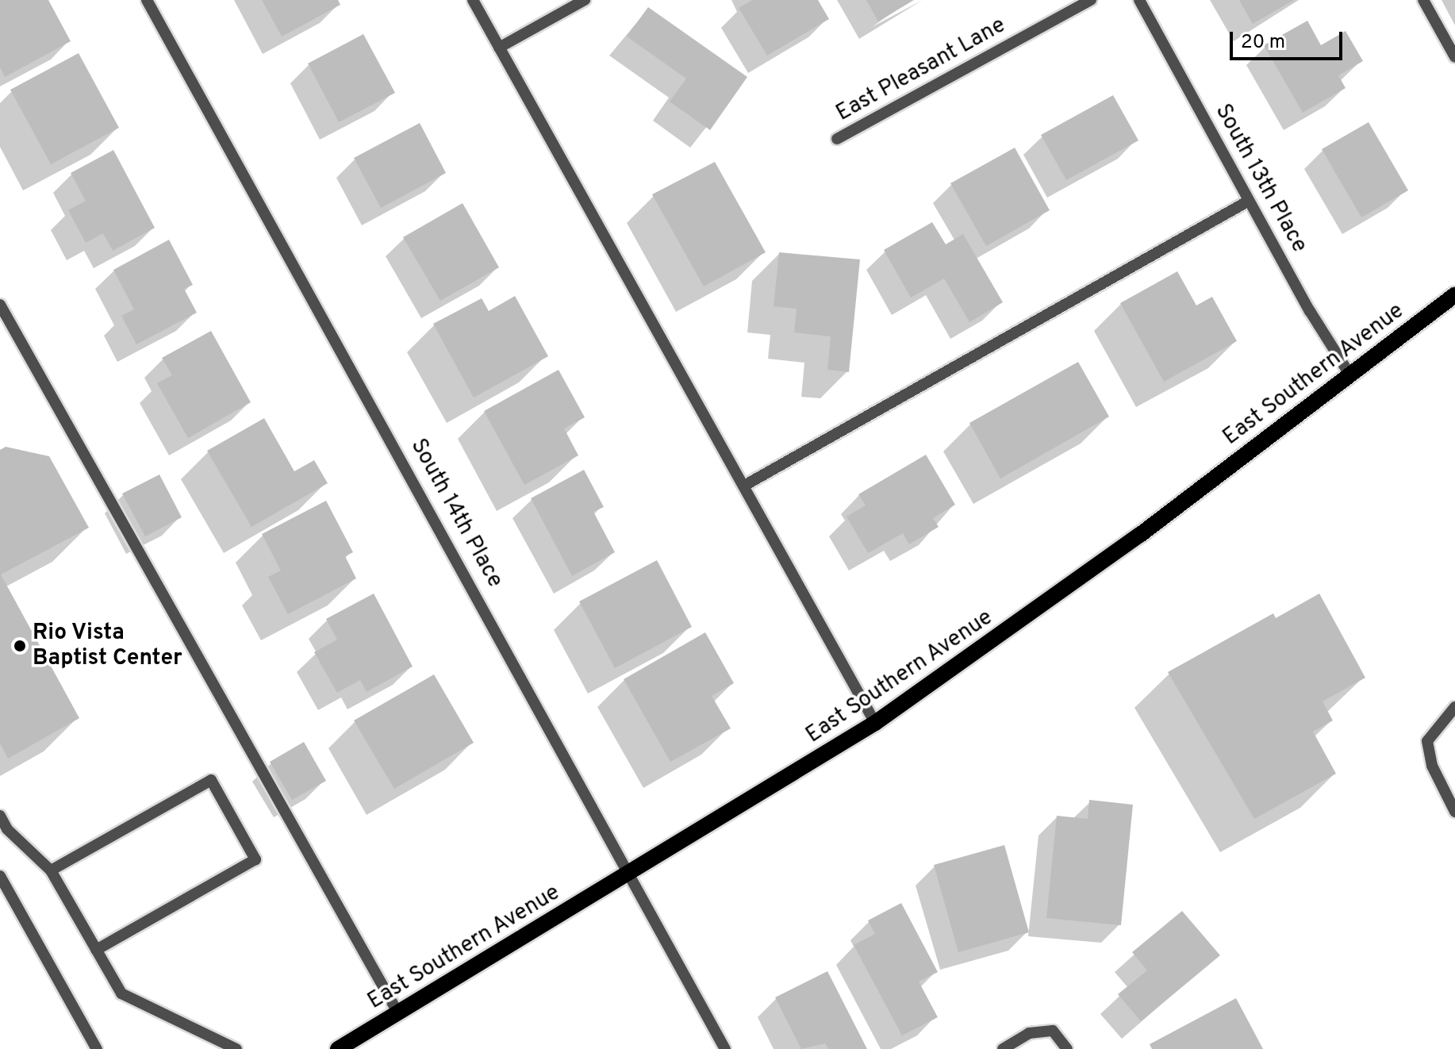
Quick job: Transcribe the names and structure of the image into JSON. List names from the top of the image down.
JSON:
{
  "streets": {
    "main road": ["East Southern Avenue"],
    "street": ["East Pleasant Lane", "South 13th Place", "South 14th Place"]
  },
  "crossings": [
    ["South 13th Place", "East Southern Avenue"],
    ["East Southern Avenue", "South 14th Place"]
  ],
  "places": ["Rio Vista Baptist Center"],
  "scale_bar": "20 m"
}
